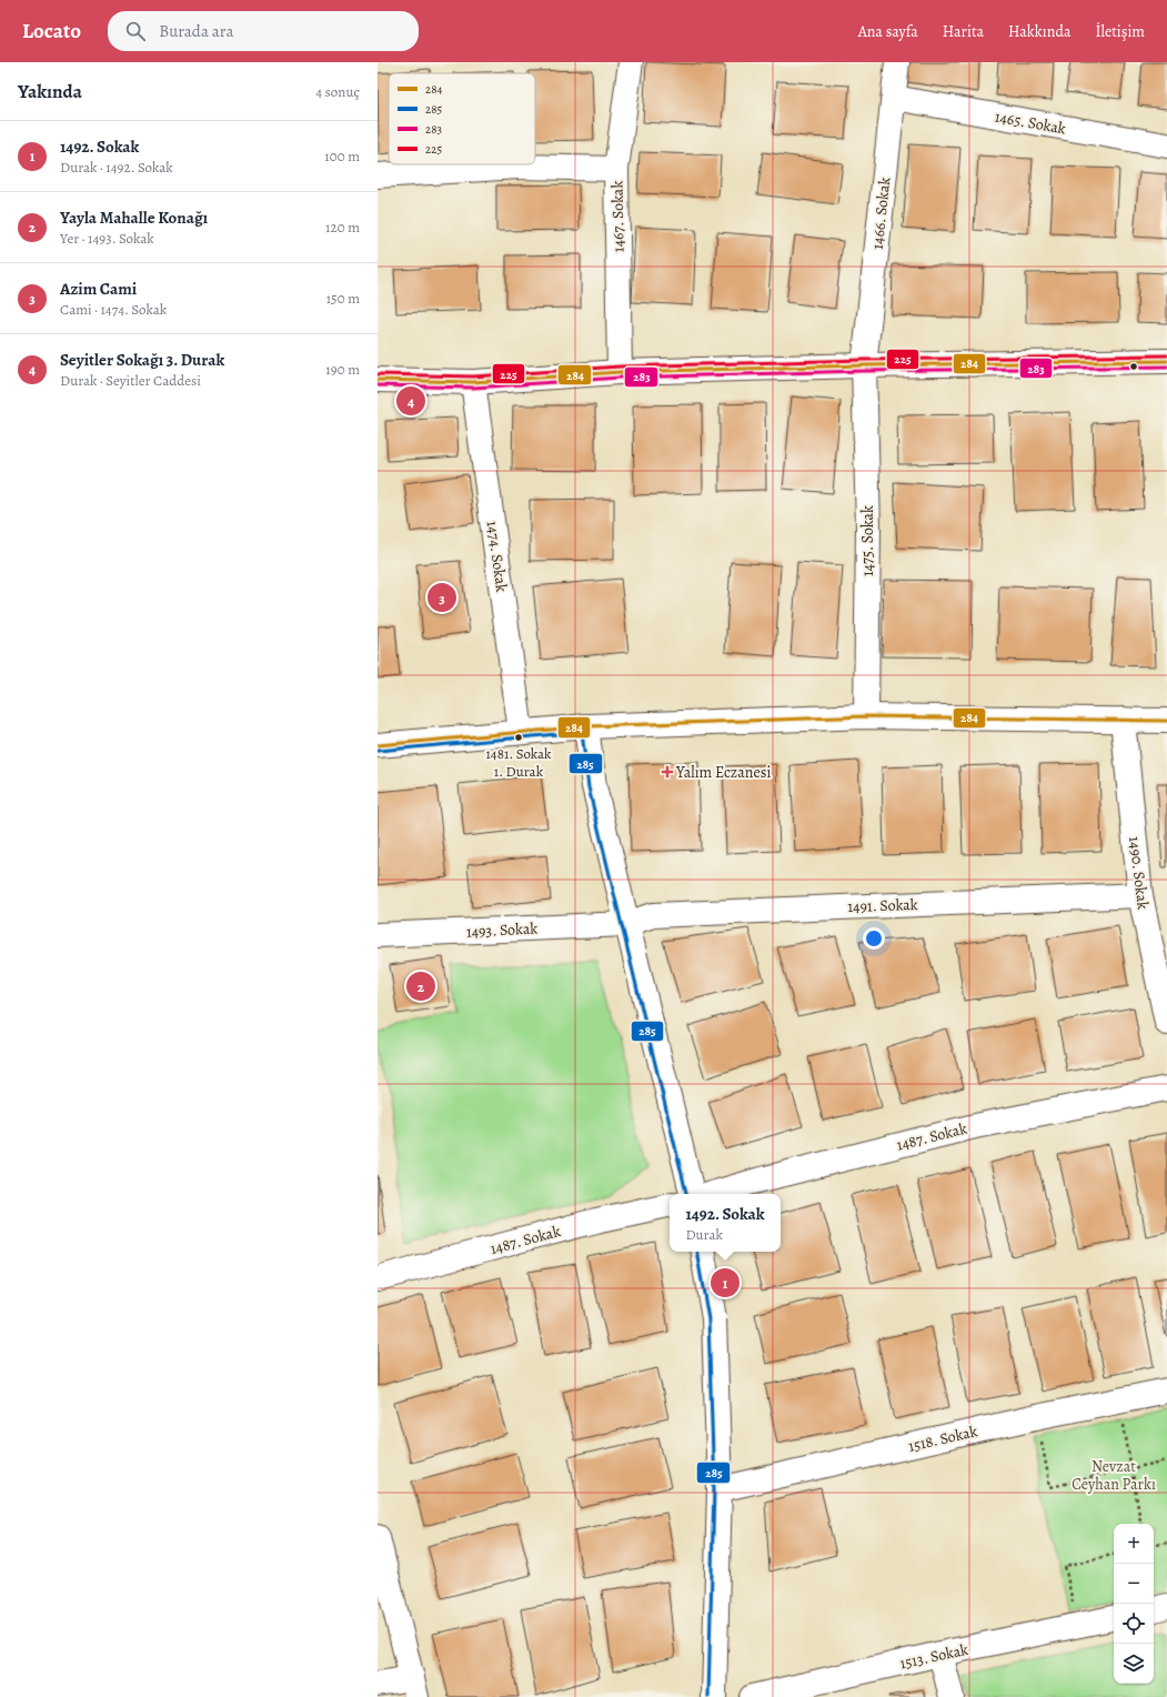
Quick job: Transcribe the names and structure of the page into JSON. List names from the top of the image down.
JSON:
{
  "streets": {
    "street": [
      "1465. Sokak",
      "1466. Sokak",
      "1467. Sokak",
      "1475. Sokak",
      "1474. Sokak",
      "1490. Sokak",
      "1491. Sokak",
      "1493. Sokak",
      "1487. Sokak",
      "1518. Sokak",
      "1513. Sokak"
    ]
  },
  "crossings": [
    ["1465. Sokak", "1466. Sokak"],
    ["1466. Sokak", "1475. Sokak"],
    ["1490. Sokak", "1491. Sokak"],
    ["1491. Sokak", "1493. Sokak"]
  ],
  "parks": ["Nevzat Ceyhan Parkı"],
  "places": {
    "other": ["1481. Sokak 1. Durak"],
    "health": ["Yalım Eczanesi"]
  },
  "lines": [
    "transit line 225",
    "transit line 284",
    "transit line 283",
    "transit line 285"
  ],
  "legend": [
    "284",
    "285",
    "283",
    "225"
  ],
  "page": {
    "header": "Locato",
    "search": "Burada ara",
    "nav": [
      "Ana sayfa",
      "Harita",
      "Hakkında",
      "İletişim"
    ],
    "heading": ["Yakında", "4 sonuç"],
    "list": [
      {
        "mark": "1",
        "name": "1492. Sokak",
        "note": "Durak · 1492. Sokak",
        "value": "100 m"
      },
      {
        "mark": "2",
        "name": "Yayla Mahalle Konağı",
        "note": "Yer · 1493. Sokak",
        "value": "120 m"
      },
      {
        "mark": "3",
        "name": "Azim Cami",
        "note": "Cami · 1474. Sokak",
        "value": "150 m"
      },
      {
        "mark": "4",
        "name": "Seyitler Sokağı 3. Durak",
        "note": "Durak · Seyitler Caddesi",
        "value": "190 m"
      }
    ],
    "pins": [
      "4",
      "3",
      "2",
      "1"
    ],
    "popup": ["1492. Sokak", "Durak"],
    "map_buttons": ["+", "−"]
  }
}
